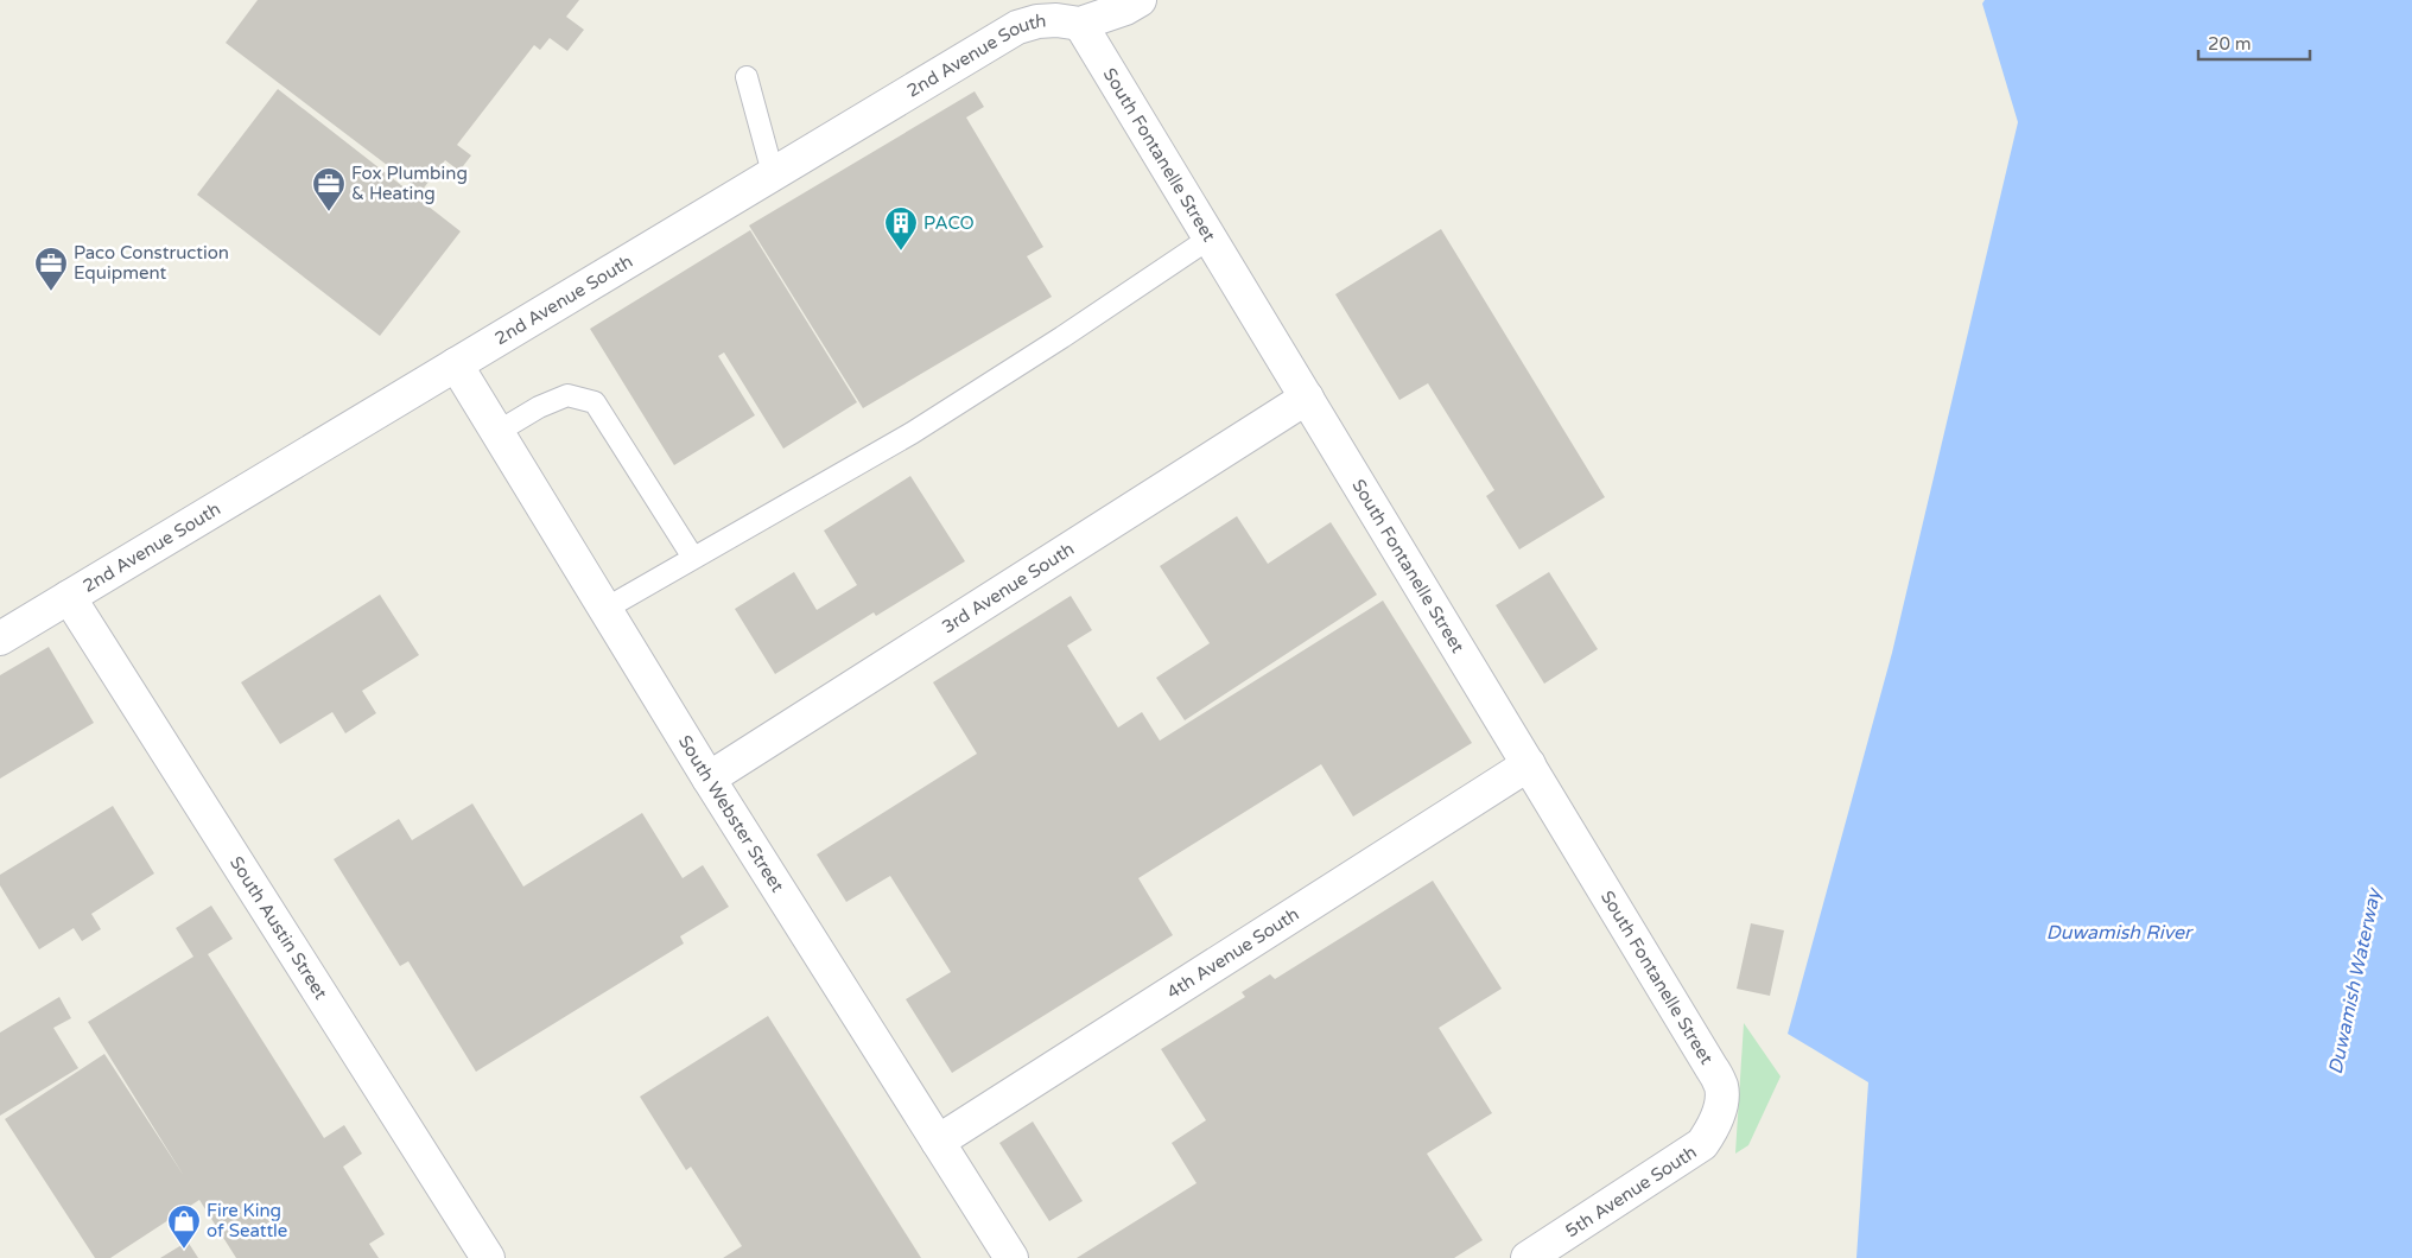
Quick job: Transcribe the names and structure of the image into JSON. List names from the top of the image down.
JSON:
{
  "streets": {
    "street": [
      "2nd Avenue South",
      "South Fontanelle Street",
      "3rd Avenue South",
      "South Webster Street",
      "South Austin Street",
      "4th Avenue South",
      "5th Avenue South"
    ]
  },
  "crossings": [
    ["2nd Avenue South", "South Fontanelle Street"],
    ["2nd Avenue South", "South Webster Street"],
    ["2nd Avenue South", "South Austin Street"],
    ["South Fontanelle Street", "3rd Avenue South"],
    ["South Fontanelle Street", "4th Avenue South"],
    ["South Fontanelle Street", "5th Avenue South"],
    ["3rd Avenue South", "South Webster Street"],
    ["South Webster Street", "4th Avenue South"]
  ],
  "water": ["Duwamish River", "Duwamish Waterway"],
  "places": {
    "office": ["Fox Plumbing & Heating", "Paco Construction Equipment"],
    "building": ["PACO"],
    "shop": ["Fire King of Seattle"]
  },
  "scale_bar": "20 m"
}
